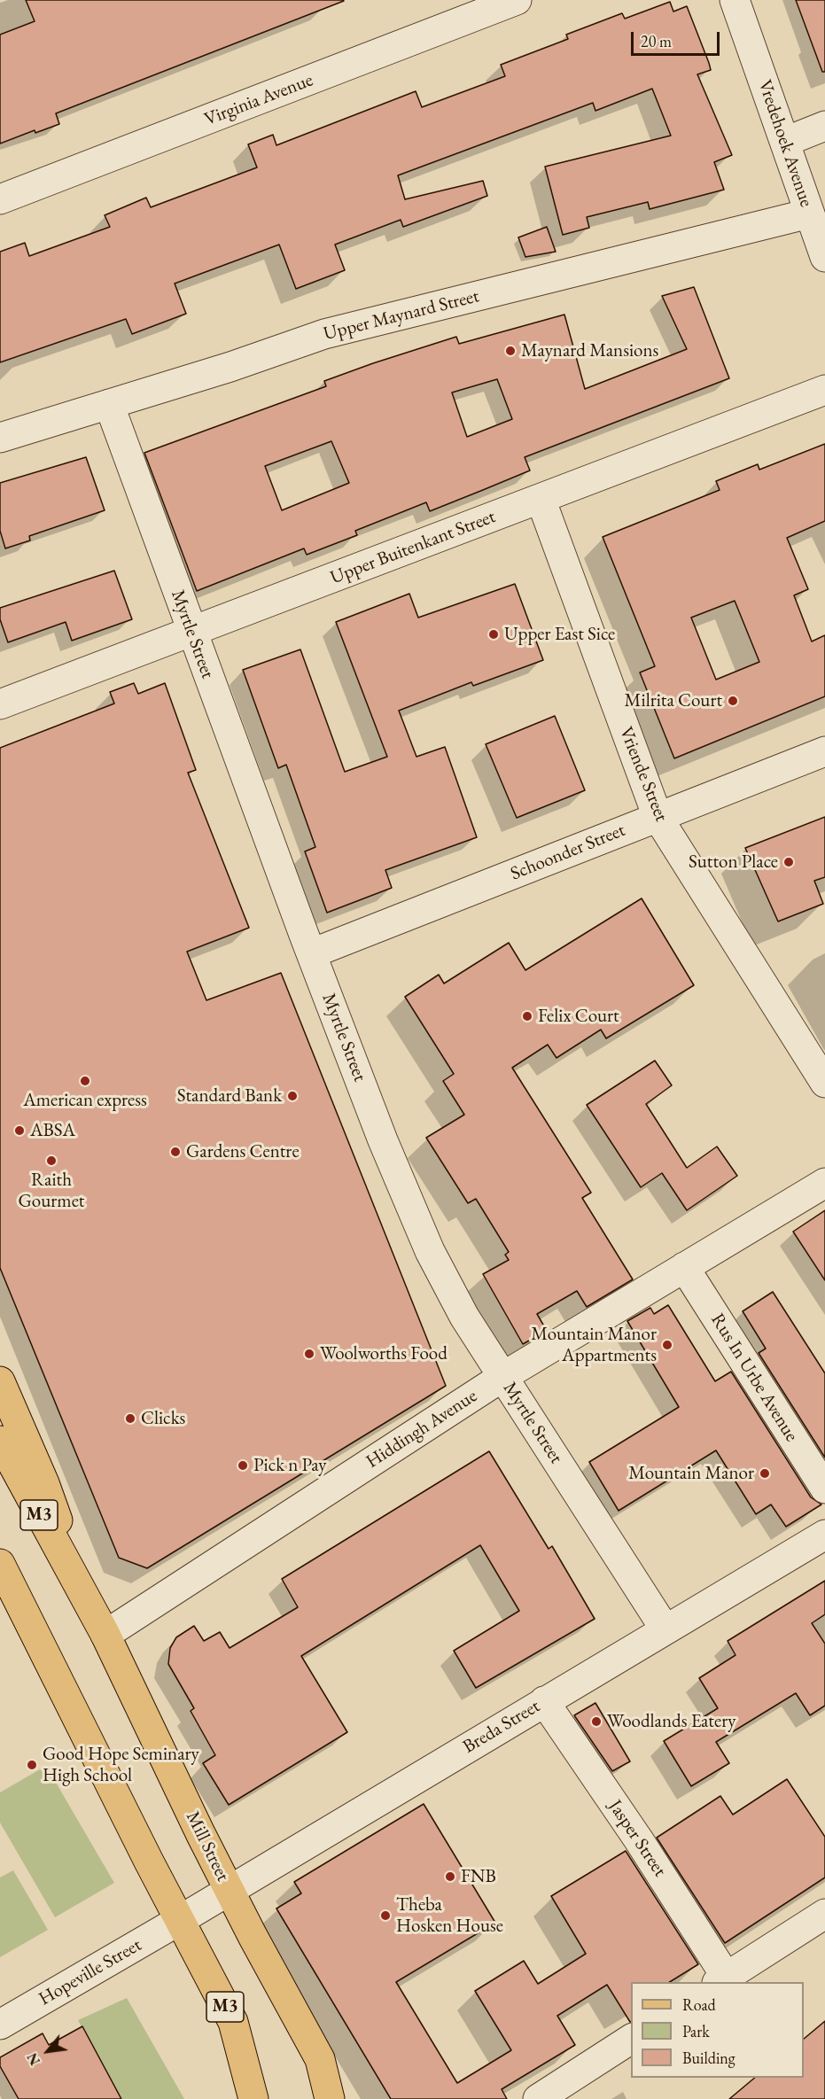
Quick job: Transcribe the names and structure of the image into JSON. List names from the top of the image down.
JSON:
{
  "streets": {
    "main road": ["M3", "Mill Street"],
    "street": [
      "Virginia Avenue",
      "Vredehoek Avenue",
      "Upper Maynard Street",
      "Upper Buitenkant Street",
      "Myrtle Street",
      "Vriende Street",
      "Schoonder Street",
      "Rus In Urbe Avenue",
      "Hiddingh Avenue",
      "Breda Street",
      "Jasper Street",
      "Hopeville Street"
    ]
  },
  "crossings": [
    ["Vredehoek Avenue", "Upper Maynard Street"],
    ["Upper Maynard Street", "Myrtle Street"],
    ["Upper Buitenkant Street", "Myrtle Street"],
    ["Upper Buitenkant Street", "Vriende Street"],
    ["Myrtle Street", "Schoonder Street"],
    ["Myrtle Street", "Hiddingh Avenue"],
    ["Myrtle Street", "Breda Street"],
    ["Vriende Street", "Schoonder Street"],
    ["Rus In Urbe Avenue", "Hiddingh Avenue"],
    ["Hiddingh Avenue", "Mill Street"],
    ["M3", "Breda Street"],
    ["M3", "Mill Street"],
    ["M3", "Hopeville Street"],
    ["Breda Street", "Jasper Street"],
    ["Breda Street", "Mill Street"],
    ["Breda Street", "Hopeville Street"]
  ],
  "places": [
    "Maynard Mansions",
    "Upper East Sice",
    "Milrita Court",
    "Sutton Place",
    "Felix Court",
    "American express",
    "Standard Bank",
    "ABSA",
    "Gardens Centre",
    "Raith Gourmet",
    "Mountain Manor Appartments",
    "Woolworths Food",
    "Clicks",
    "Pick n Pay",
    "Mountain Manor",
    "Woodlands Eatery",
    "Good Hope Seminary High School",
    "FNB",
    "Theba Hosken House"
  ],
  "legend": ["Road", "Park", "Building"],
  "scale_bar": "20 m",
  "north": "bottom left"
}
